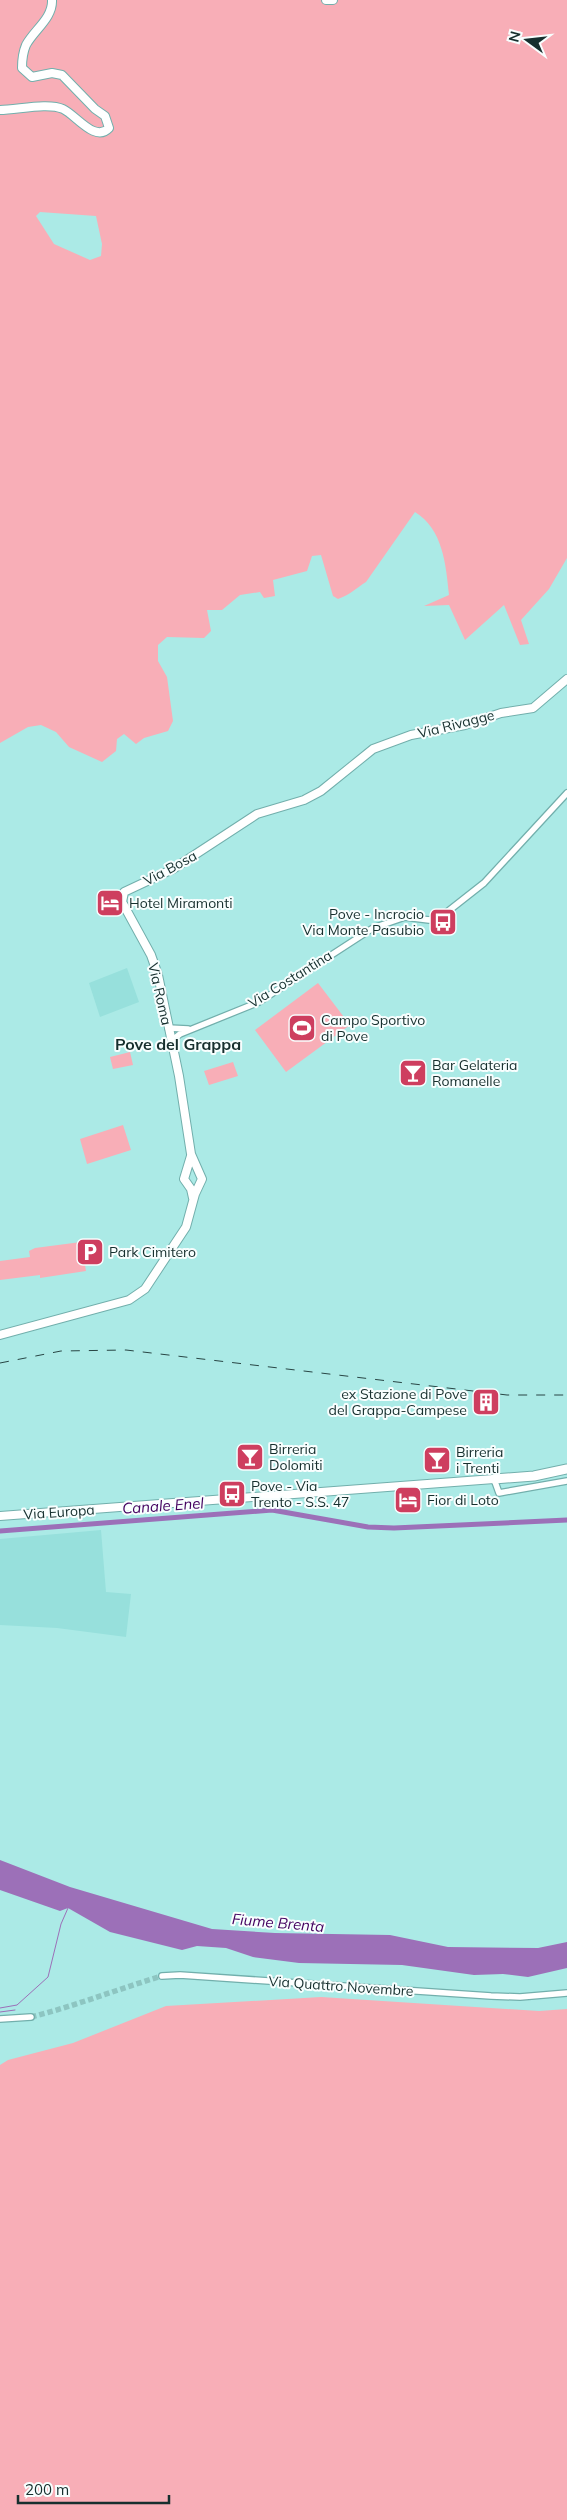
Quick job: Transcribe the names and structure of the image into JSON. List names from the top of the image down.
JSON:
{
  "streets": {
    "highway": ["Via Europa"],
    "main road": ["Via Rivagge", "Via Bosa", "Via Roma"],
    "street": ["Via Costantina", "Via Quattro Novembre"]
  },
  "crossings": [
    ["Via Rivagge", "Via Bosa"],
    ["Via Bosa", "Via Roma"],
    ["Via Costantina", "Via Roma"]
  ],
  "districts": ["Pove del Grappa"],
  "water": ["Canale Enel", "Fiume Brenta"],
  "places": {
    "hotel": ["Hotel Miramonti", "Fior di Loto"],
    "bus stop": ["Pove - Incrocio Via Monte Pasubio", "Pove - Via Trento - S.S. 47"],
    "sports": ["Campo Sportivo di Pove"],
    "bar": ["Bar Gelateria Romanelle", "Birreria Dolomiti", "Birreria i Trenti"],
    "parking": ["Park Cimitero"],
    "building": ["ex Stazione di Pove del Grappa-Campese"]
  },
  "scale_bar": "200 m",
  "north": "left"
}
